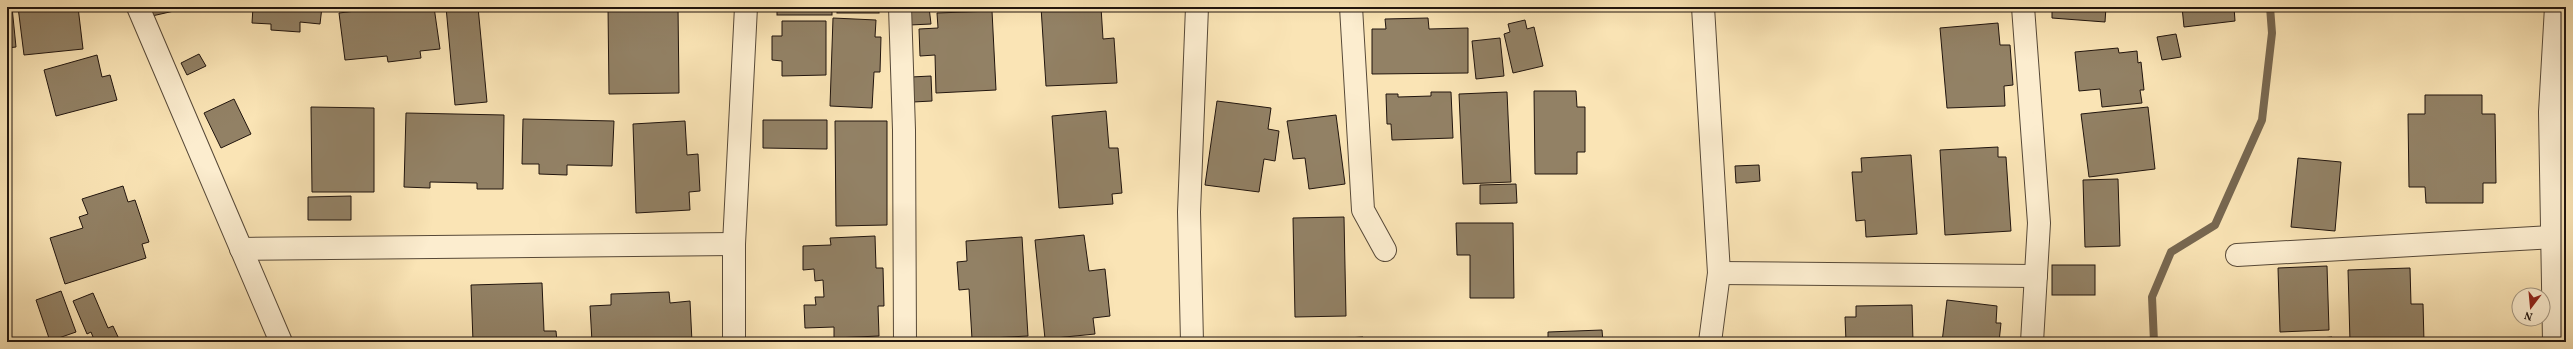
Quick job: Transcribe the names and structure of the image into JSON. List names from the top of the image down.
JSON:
{
  "north": "bottom"
}
